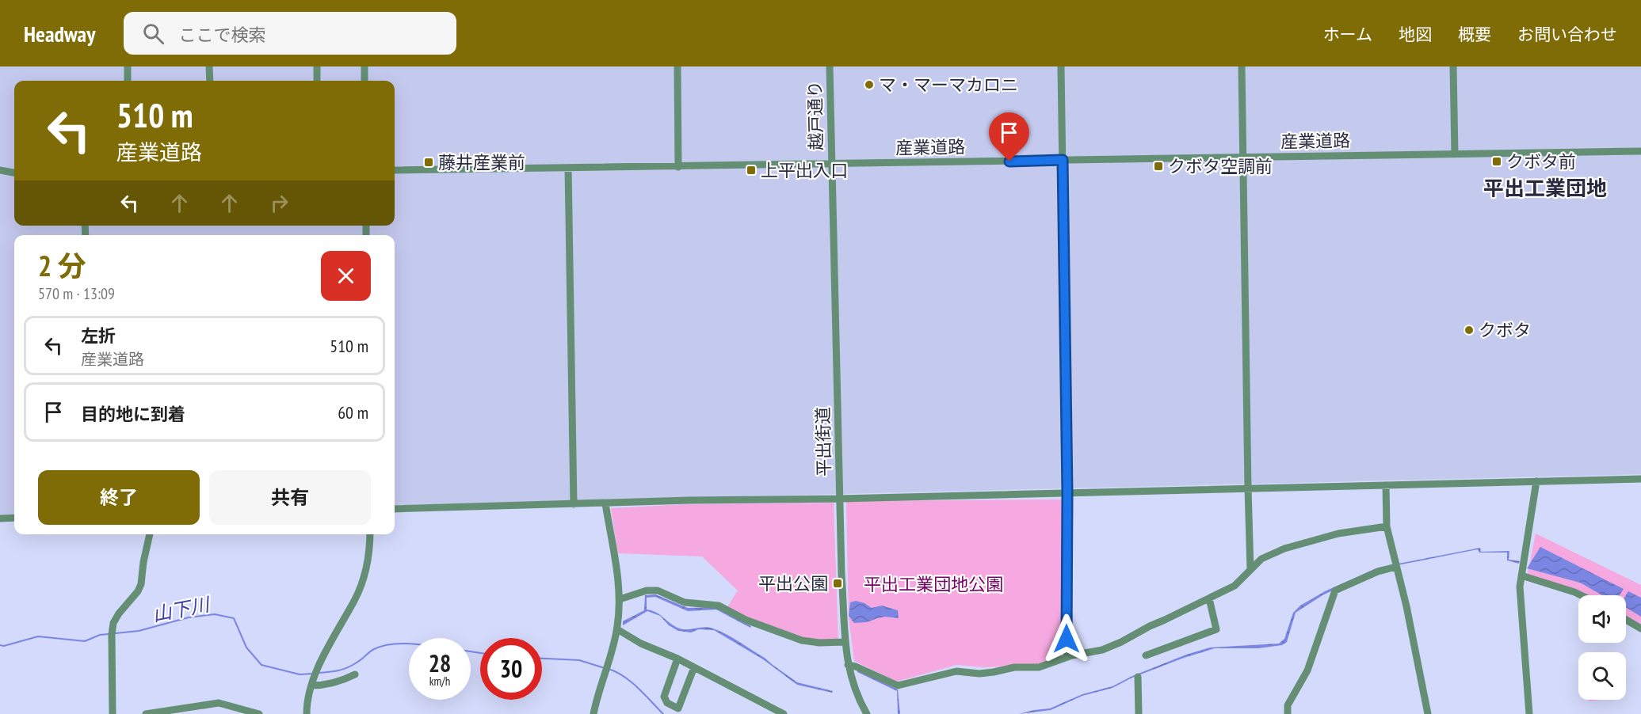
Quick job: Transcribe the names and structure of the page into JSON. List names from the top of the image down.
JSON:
{
  "streets": {
    "street": ["越戸通り", "産業道路", "平出街道"]
  },
  "crossings": [
    ["越戸通り", "産業道路"],
    ["越戸通り", "平出街道"],
    ["産業道路", "平出街道"]
  ],
  "districts": ["平出工業団地"],
  "water": ["山下川"],
  "parks": ["平出工業団地公園"],
  "places": {
    "other": ["マ・マーマカロニ", "クボタ"],
    "transit": [
      "クボタ前",
      "藤井産業前",
      "クボタ空調前",
      "上平出入口",
      "平出公園"
    ]
  },
  "page": {
    "header": "Headway",
    "search": "ここで検索",
    "nav": [
      "ホーム",
      "地図",
      "概要",
      "お問い合わせ"
    ],
    "turn": ["510 m", "産業道路"],
    "heading": ["2 分", "570 m · 13:09"],
    "list": [
      {
        "name": "左折",
        "note": "産業道路",
        "value": "510 m"
      },
      {
        "name": "目的地に到着",
        "value": "60 m"
      }
    ],
    "buttons": ["終了", "共有"],
    "speed": "28 km/h",
    "limit": "30"
  }
}
